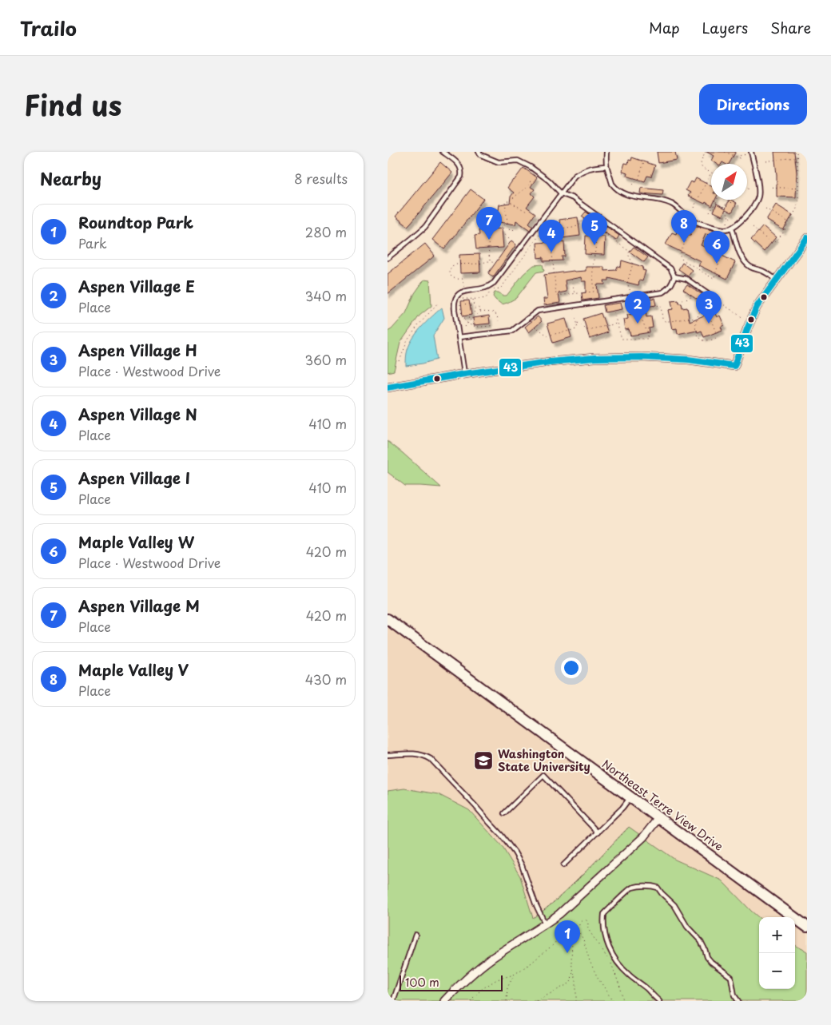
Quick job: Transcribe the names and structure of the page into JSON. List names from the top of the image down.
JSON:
{
  "streets": {
    "main road": ["Northeast Terre View Drive"]
  },
  "places": {
    "school or university": ["Washington State University"]
  },
  "lines": ["transit line 43"],
  "scale_bar": "100 m",
  "north": "top right",
  "page": {
    "header": "Trailo",
    "nav": ["Map", "Layers", "Share"],
    "title": "Find us",
    "buttons": "Directions",
    "heading": ["Nearby", "8 results"],
    "list": [
      {
        "mark": "1",
        "name": "Roundtop Park",
        "note": "Park",
        "value": "280 m"
      },
      {
        "mark": "2",
        "name": "Aspen Village E",
        "note": "Place",
        "value": "340 m"
      },
      {
        "mark": "3",
        "name": "Aspen Village H",
        "note": "Place · Westwood Drive",
        "value": "360 m"
      },
      {
        "mark": "4",
        "name": "Aspen Village N",
        "note": "Place",
        "value": "410 m"
      },
      {
        "mark": "5",
        "name": "Aspen Village I",
        "note": "Place",
        "value": "410 m"
      },
      {
        "mark": "6",
        "name": "Maple Valley W",
        "note": "Place · Westwood Drive",
        "value": "420 m"
      },
      {
        "mark": "7",
        "name": "Aspen Village M",
        "note": "Place",
        "value": "420 m"
      },
      {
        "mark": "8",
        "name": "Maple Valley V",
        "note": "Place",
        "value": "430 m"
      }
    ],
    "pins": [
      "7",
      "8",
      "5",
      "4",
      "6",
      "2",
      "3",
      "1"
    ],
    "map_buttons": ["+", "−"],
    "scale": "100 m"
  }
}
